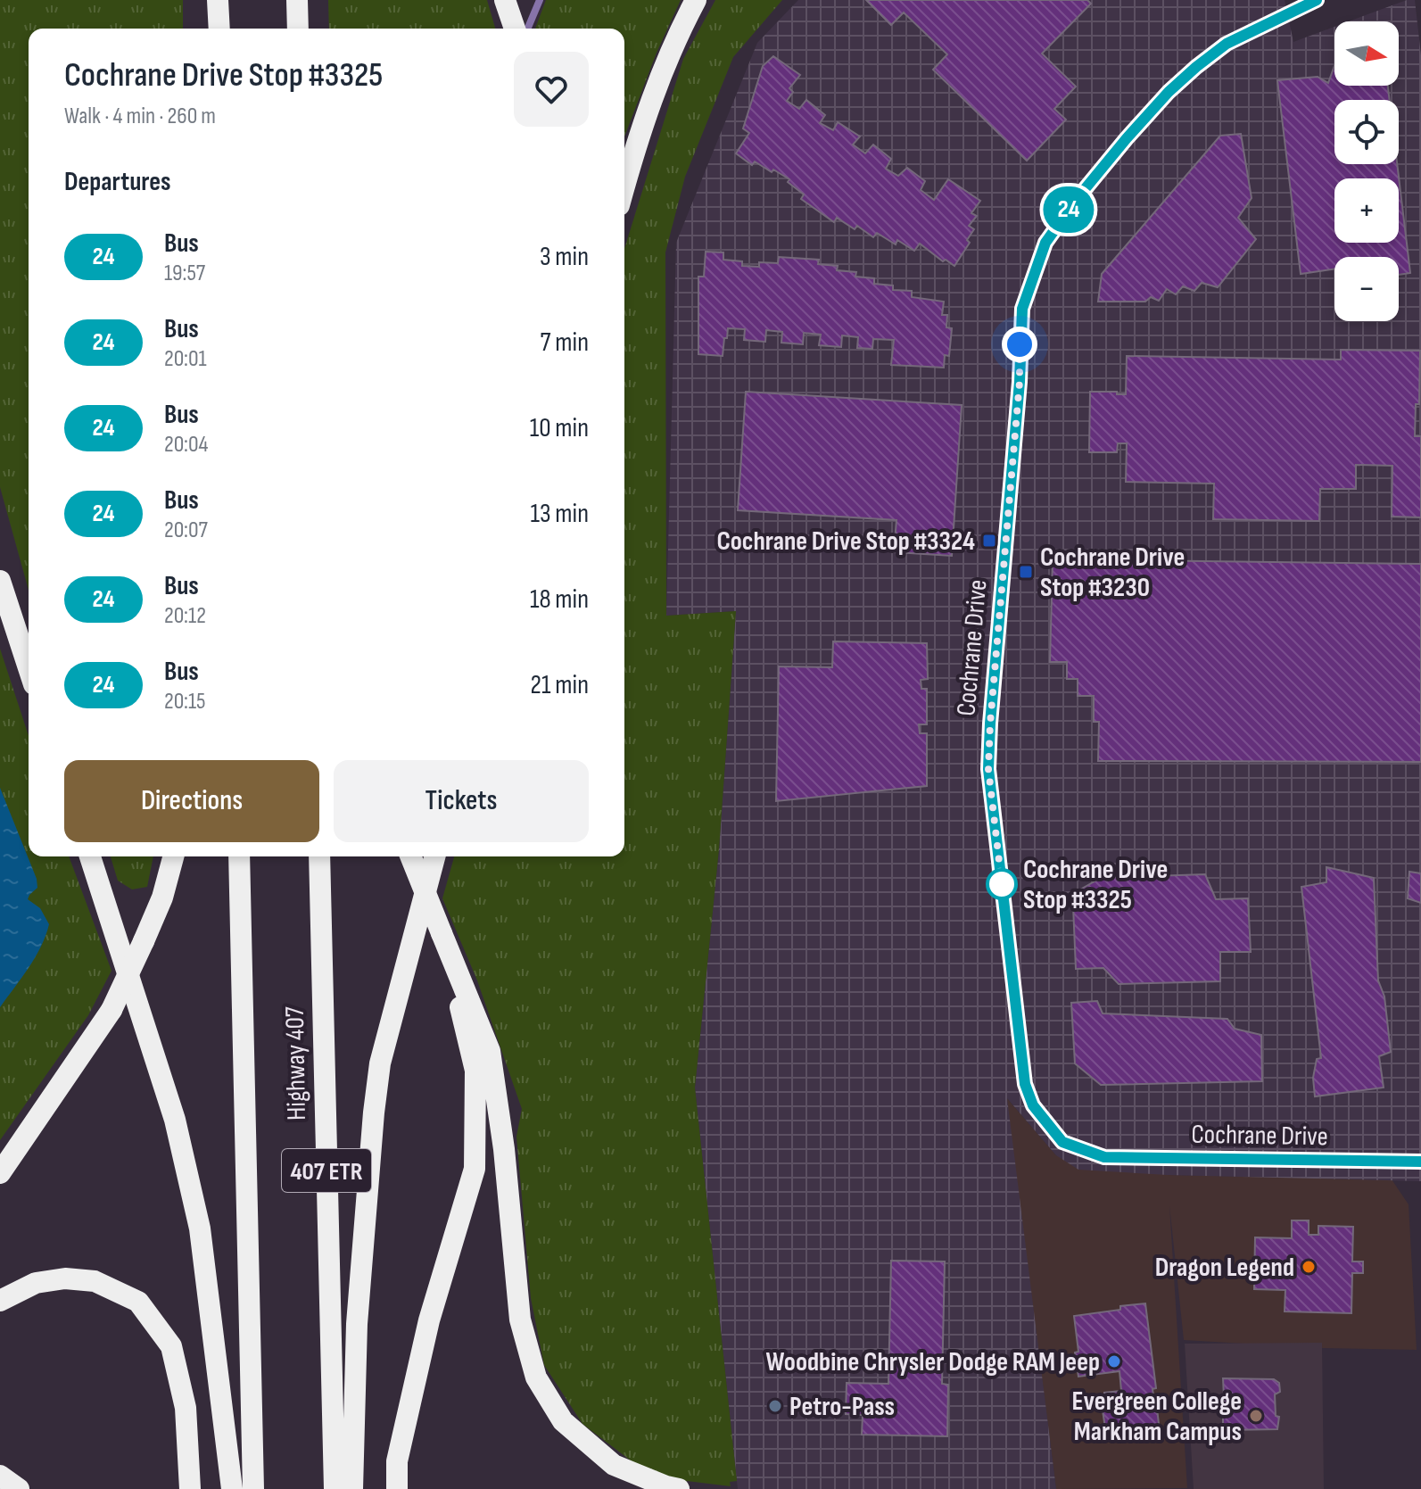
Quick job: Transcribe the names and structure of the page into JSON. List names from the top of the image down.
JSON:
{
  "streets": {
    "highway": ["Highway 407", "407 ETR"],
    "street": ["Cochrane Drive"]
  },
  "places": {
    "transit": ["Cochrane Drive Stop #3324", "Cochrane Drive Stop #3230"],
    "other": [
      "Cochrane Drive Stop #3325",
      "Dragon Legend",
      "Woodbine Chrysler Dodge RAM Jeep",
      "Petro-Pass",
      "Evergreen College Markham Campus"
    ]
  },
  "lines": ["bus line 24"],
  "north": "right",
  "page": {
    "on_map": "24",
    "map_buttons": ["+", "−"],
    "heading": [
      ["Cochrane Drive Stop #3325", "Walk · 4 min · 260 m"],
      "Departures"
    ],
    "list": [
      {
        "mark": "24",
        "name": "Bus",
        "note": "19:57",
        "value": "3 min"
      },
      {
        "mark": "24",
        "name": "Bus",
        "note": "20:01",
        "value": "7 min"
      },
      {
        "mark": "24",
        "name": "Bus",
        "note": "20:04",
        "value": "10 min"
      },
      {
        "mark": "24",
        "name": "Bus",
        "note": "20:07",
        "value": "13 min"
      },
      {
        "mark": "24",
        "name": "Bus",
        "note": "20:12",
        "value": "18 min"
      },
      {
        "mark": "24",
        "name": "Bus",
        "note": "20:15",
        "value": "21 min"
      }
    ],
    "buttons": ["Directions", "Tickets"]
  }
}
